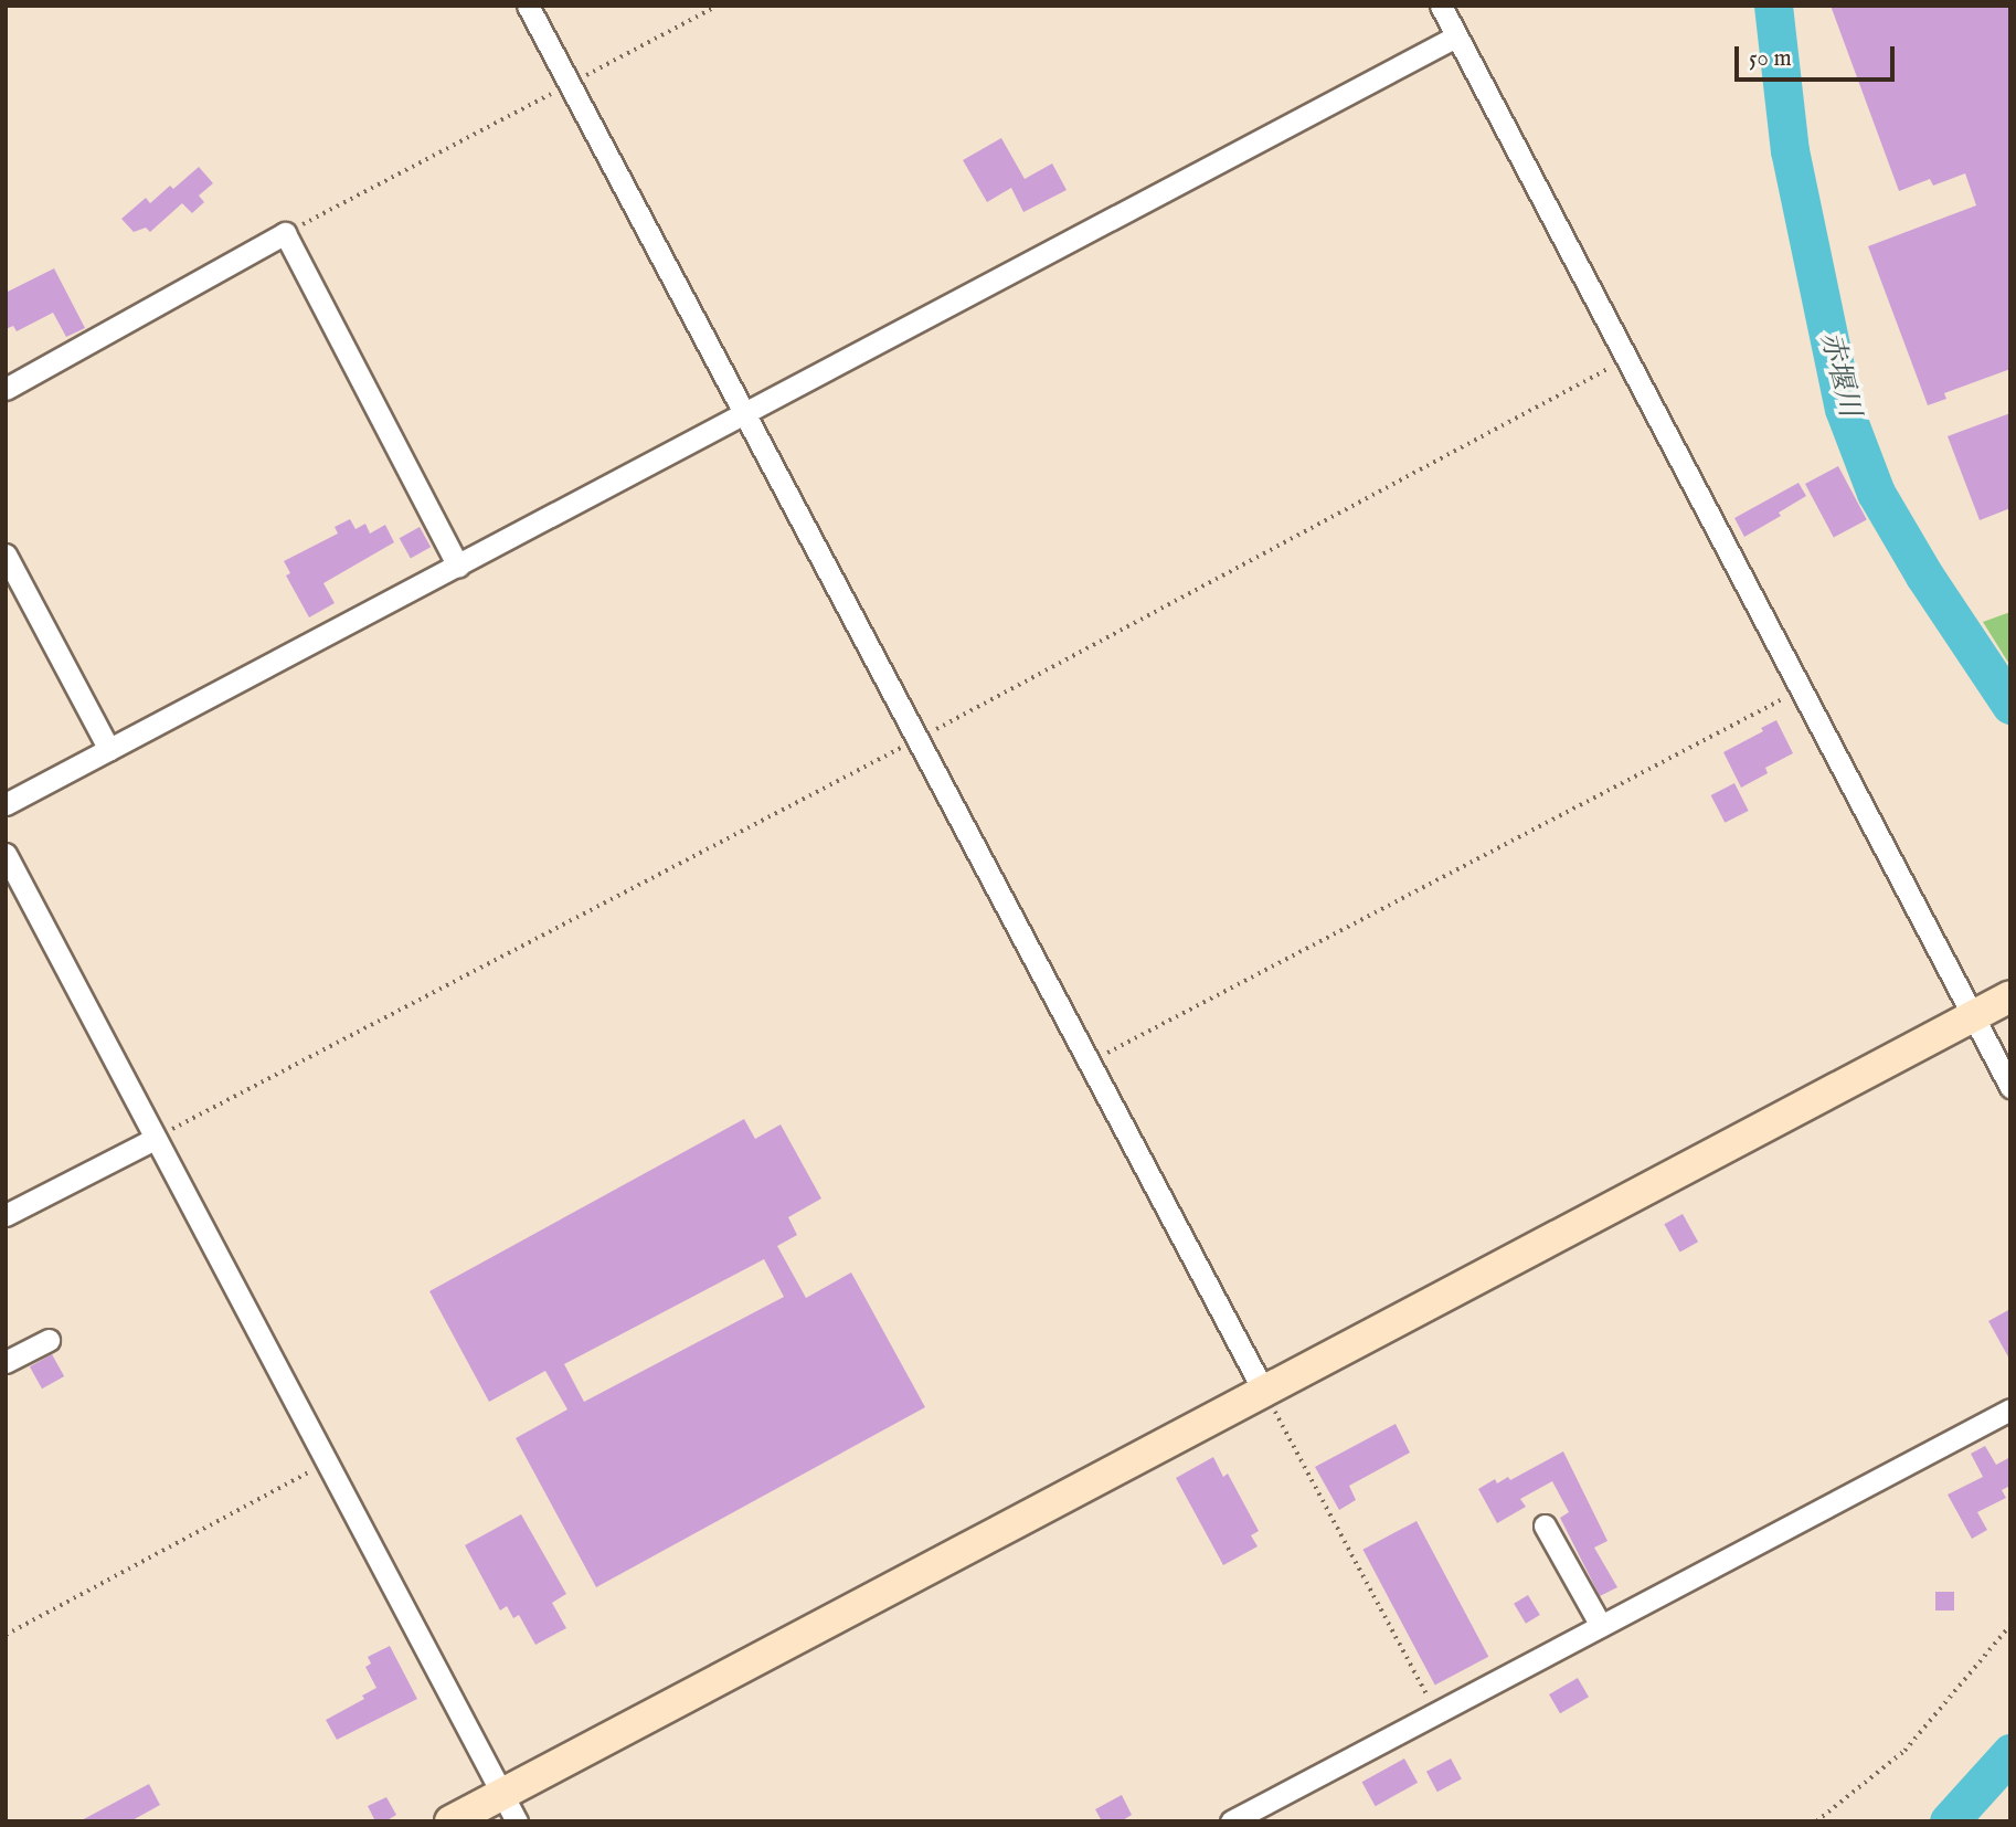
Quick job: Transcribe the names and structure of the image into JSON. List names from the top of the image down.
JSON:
{
  "water": ["赤堰川"],
  "scale_bar": "50 m"
}
